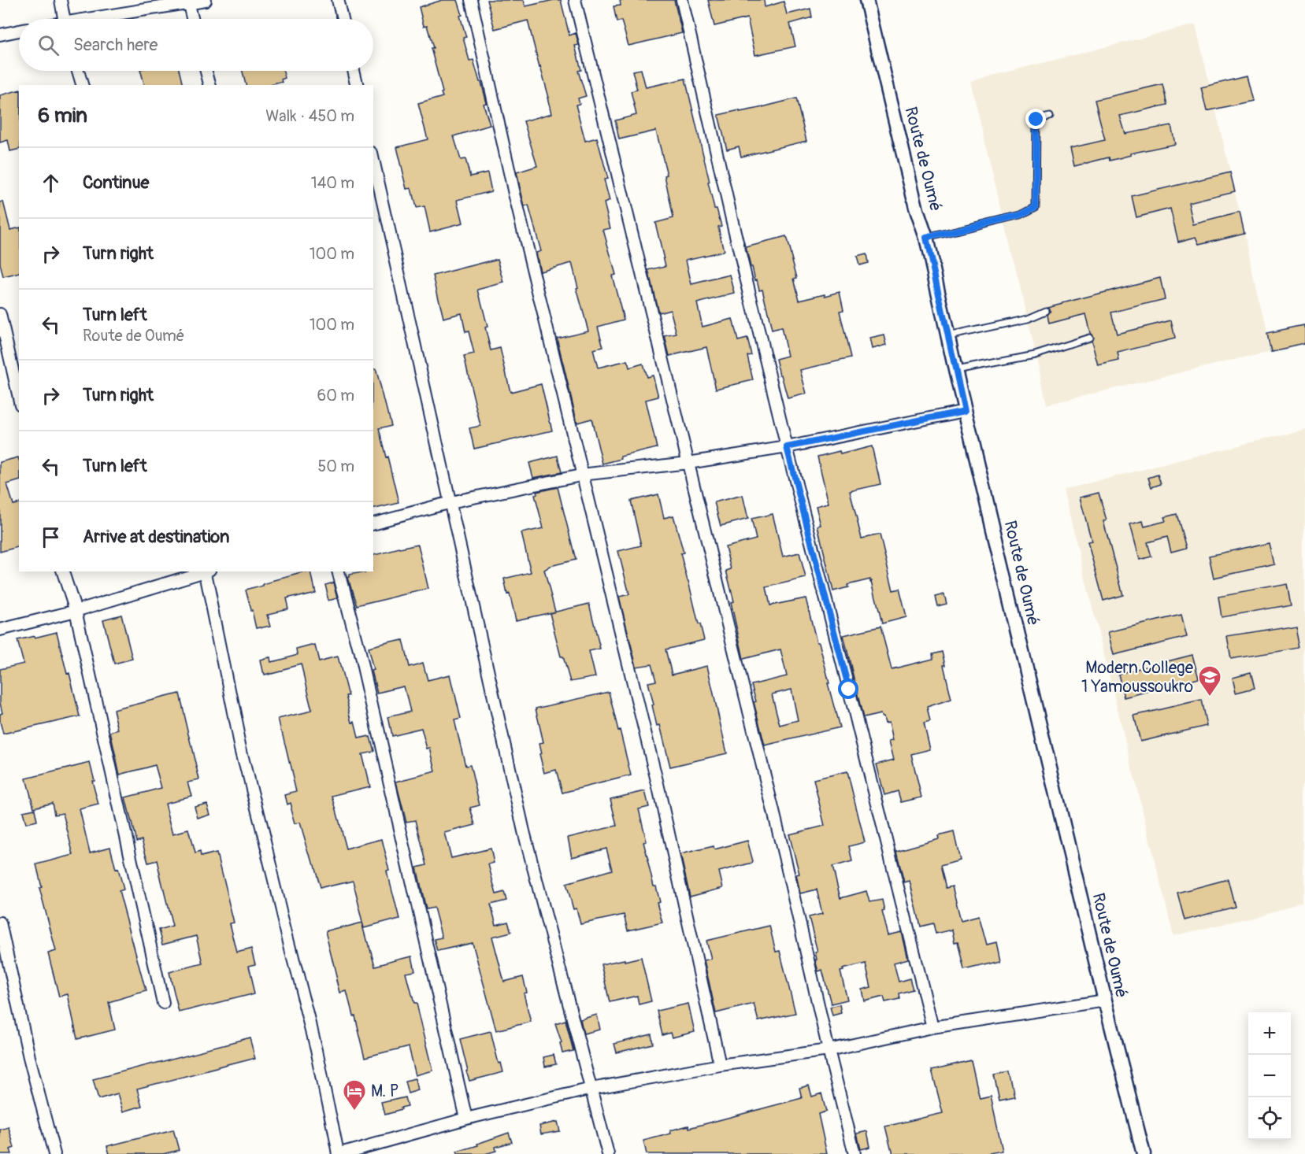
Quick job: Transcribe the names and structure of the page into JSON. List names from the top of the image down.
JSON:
{
  "streets": {
    "street": ["Route de Oumé"]
  },
  "places": {
    "school or university": ["Modern College 1 Yamoussoukro"],
    "hotel": ["M. P"]
  },
  "page": {
    "search": "Search here",
    "heading": ["6 min", "Walk · 450 m"],
    "list": [
      ["Continue", "140 m"],
      ["Turn right", "100 m"],
      ["Turn left", "Route de Oumé", "100 m"],
      ["Turn right", "60 m"],
      ["Turn left", "50 m"],
      "Arrive at destination"
    ],
    "map_buttons": ["+", "−"]
  }
}
